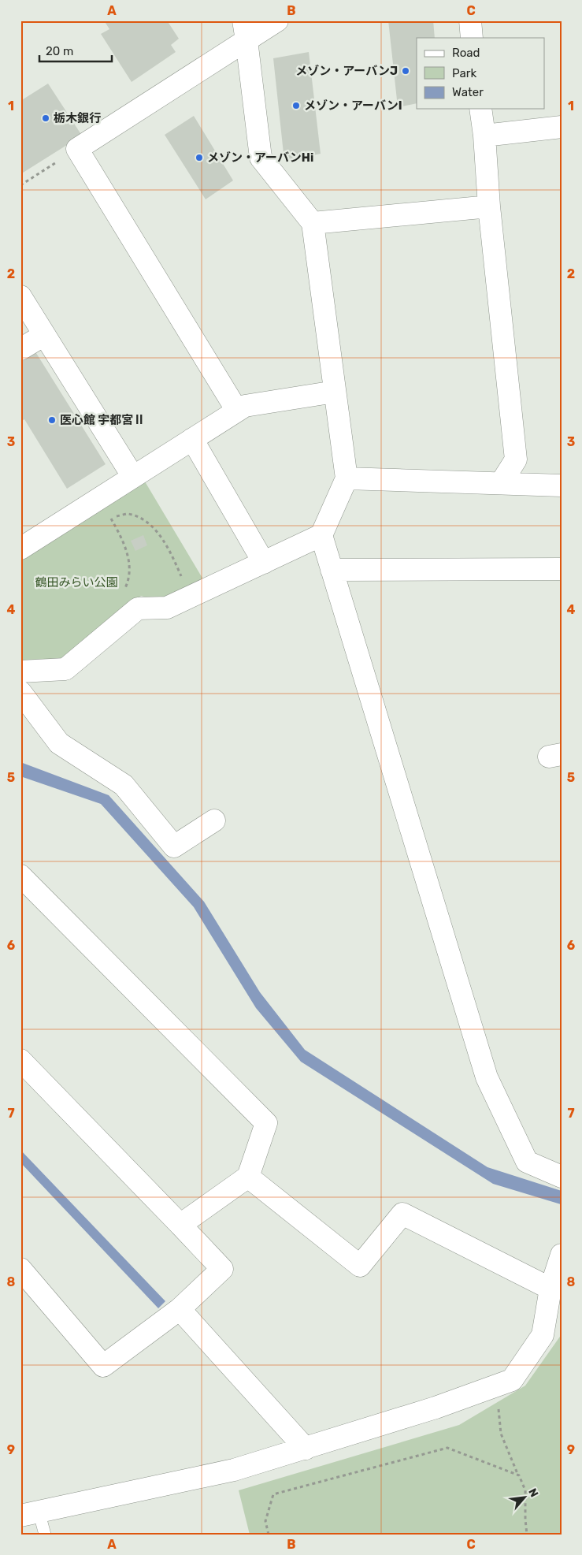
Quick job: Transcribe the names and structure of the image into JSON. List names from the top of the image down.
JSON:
{
  "parks": ["鶴田みらい公園"],
  "places": [
    "メゾン・アーバンJ",
    "メゾン・アーバンI",
    "栃木銀行",
    "メゾン・アーバンHi",
    "医心館 宇都宮Ⅱ"
  ],
  "legend": ["Road", "Park", "Water"],
  "scale_bar": "20 m",
  "north": "top right",
  "grid": {
    "columns": ["A", "B", "C"],
    "rows": [
      "1",
      "2",
      "3",
      "4",
      "5",
      "6",
      "7",
      "8",
      "9"
    ]
  }
}
